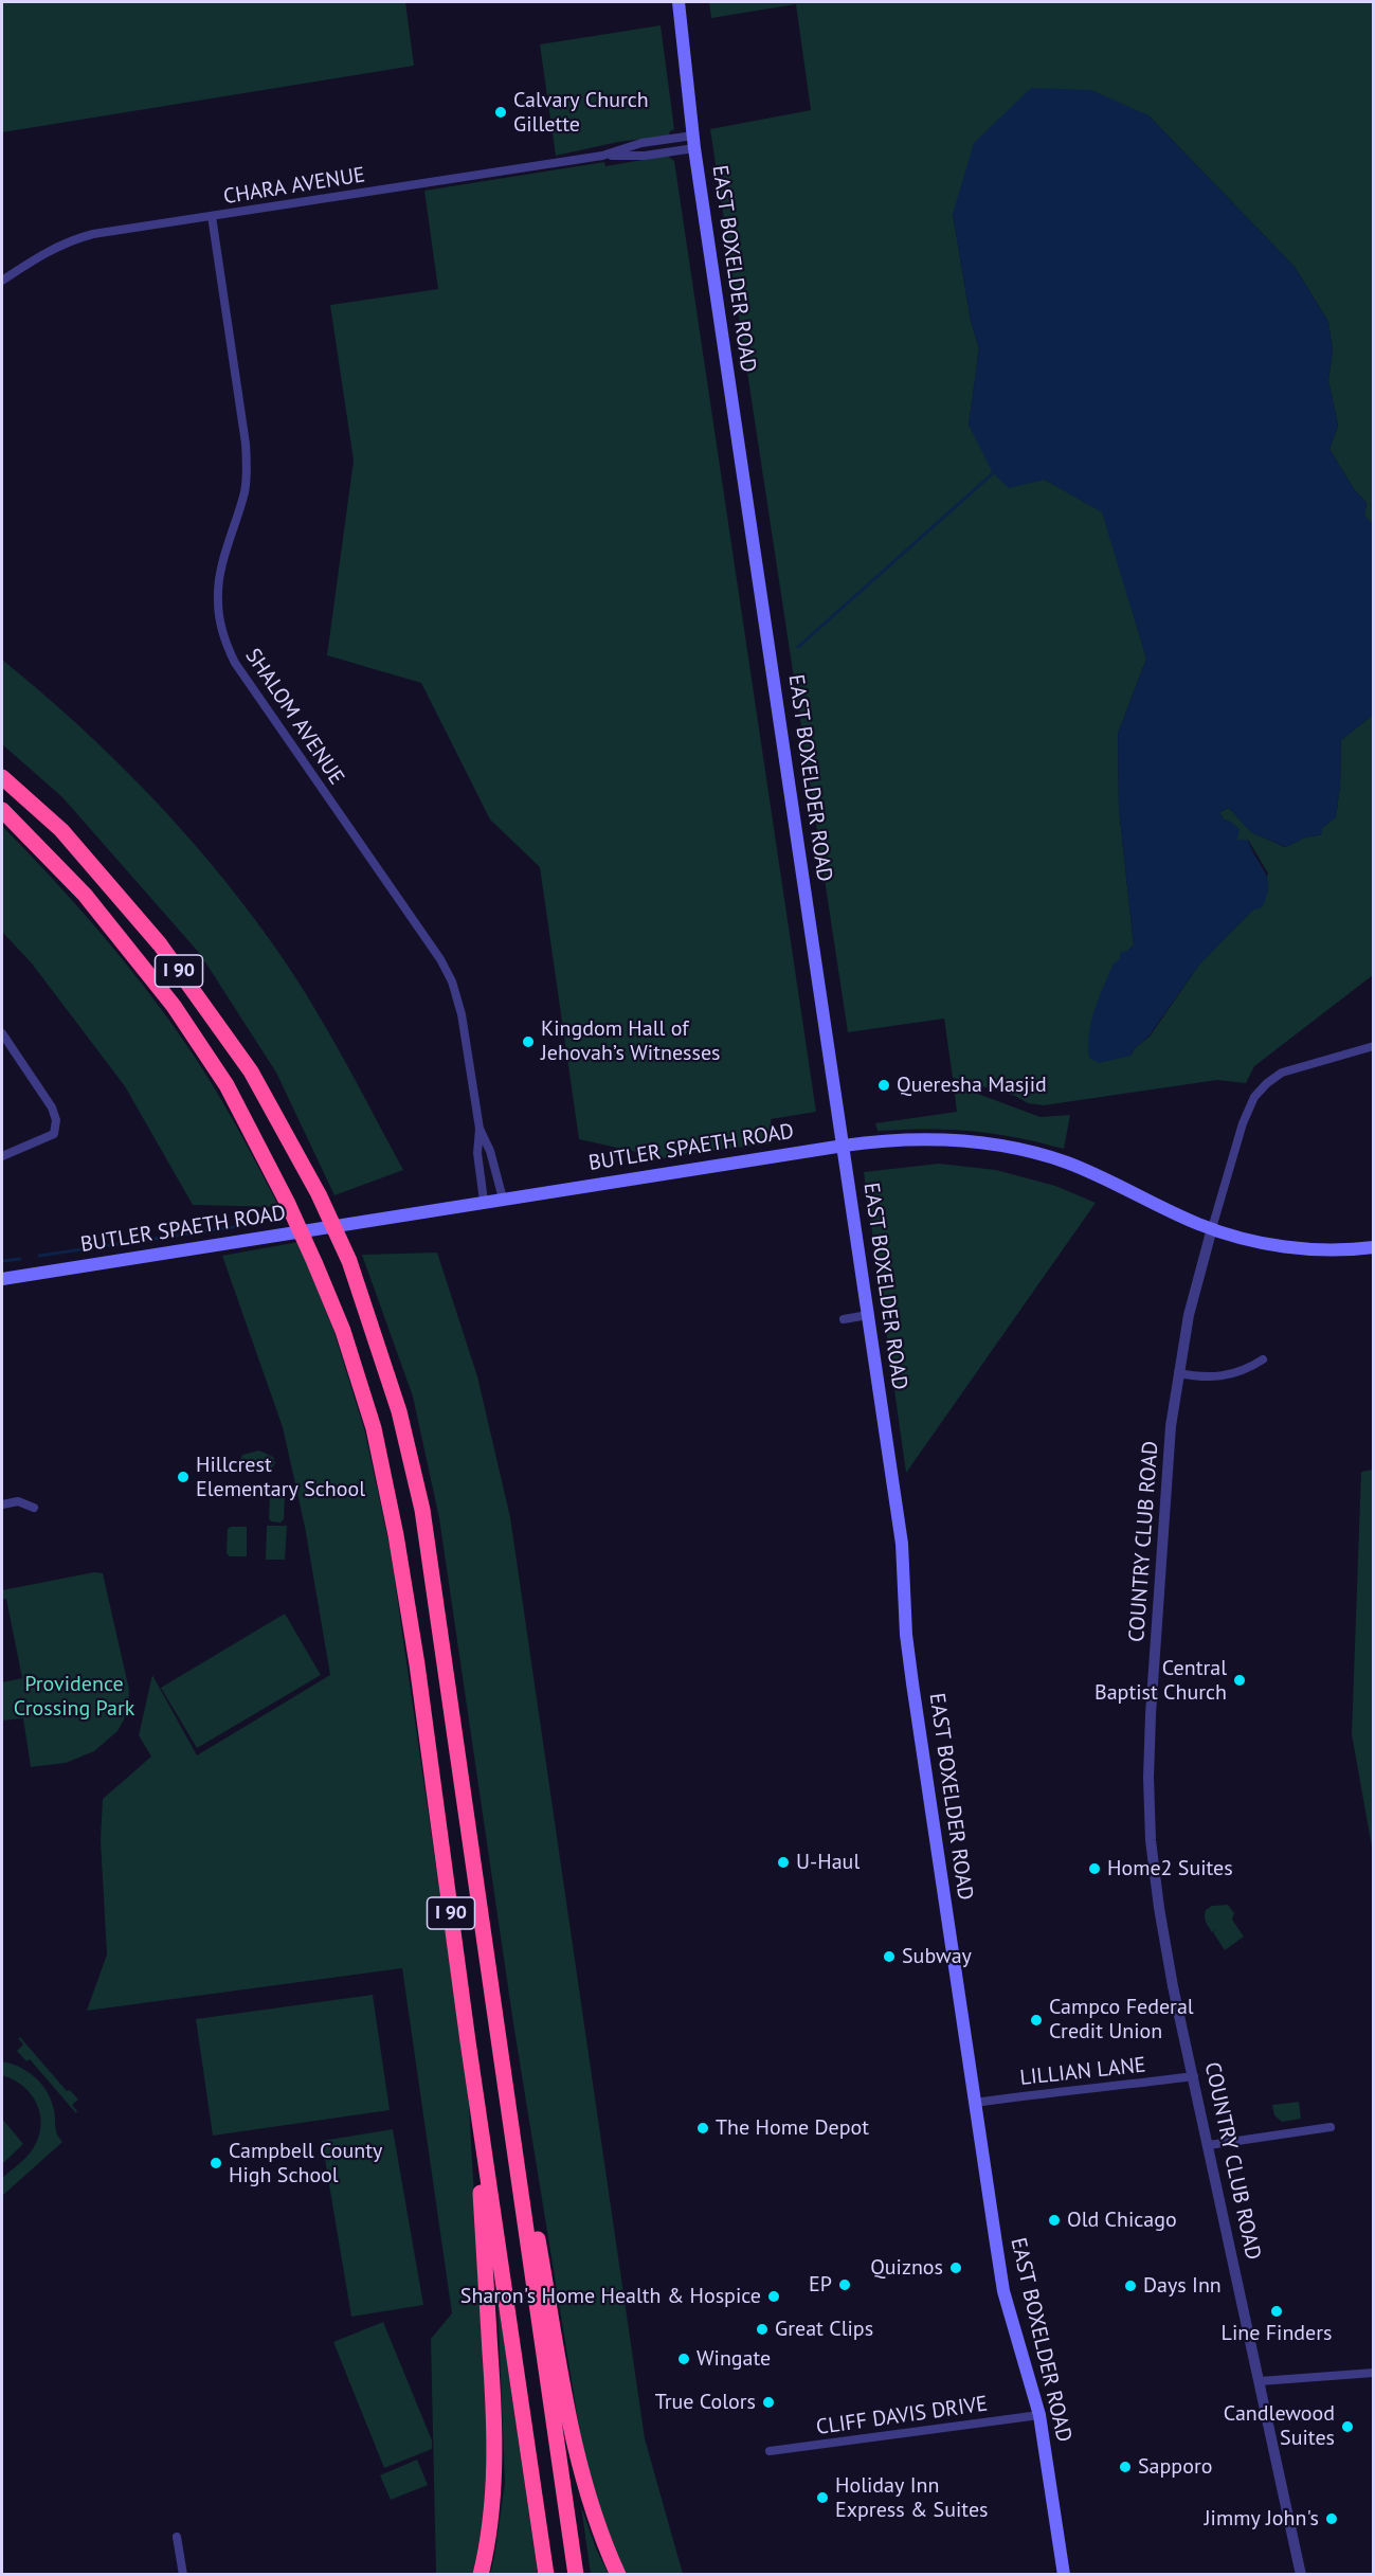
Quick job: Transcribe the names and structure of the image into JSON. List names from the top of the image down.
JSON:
{
  "streets": {
    "highway": ["I 90"],
    "main road": ["EAST BOXELDER ROAD", "BUTLER SPAETH ROAD"],
    "street": [
      "CHARA AVENUE",
      "SHALOM AVENUE",
      "COUNTRY CLUB ROAD",
      "LILLIAN LANE",
      "CLIFF DAVIS DRIVE"
    ]
  },
  "crossings": [
    ["CHARA AVENUE", "EAST BOXELDER ROAD"],
    ["CHARA AVENUE", "SHALOM AVENUE"],
    ["EAST BOXELDER ROAD", "BUTLER SPAETH ROAD"],
    ["EAST BOXELDER ROAD", "LILLIAN LANE"],
    ["EAST BOXELDER ROAD", "CLIFF DAVIS DRIVE"],
    ["SHALOM AVENUE", "BUTLER SPAETH ROAD"],
    ["BUTLER SPAETH ROAD", "COUNTRY CLUB ROAD"],
    ["COUNTRY CLUB ROAD", "LILLIAN LANE"]
  ],
  "parks": ["Providence Crossing Park"],
  "places": [
    "Calvary Church Gillette",
    "Kingdom Hall of Jehovah’s Witnesses",
    "Queresha Masjid",
    "Hillcrest Elementary School",
    "Central Baptist Church",
    "U-Haul",
    "Home2 Suites",
    "Subway",
    "Campco Federal Credit Union",
    "The Home Depot",
    "Campbell County High School",
    "Old Chicago",
    "Quiznos",
    "EP",
    "Days Inn",
    "Sharon's Home Health & Hospice",
    "Line Finders",
    "Great Clips",
    "Wingate",
    "True Colors",
    "Candlewood Suites",
    "Sapporo",
    "Holiday Inn Express & Suites",
    "Jimmy John's"
  ]
}
